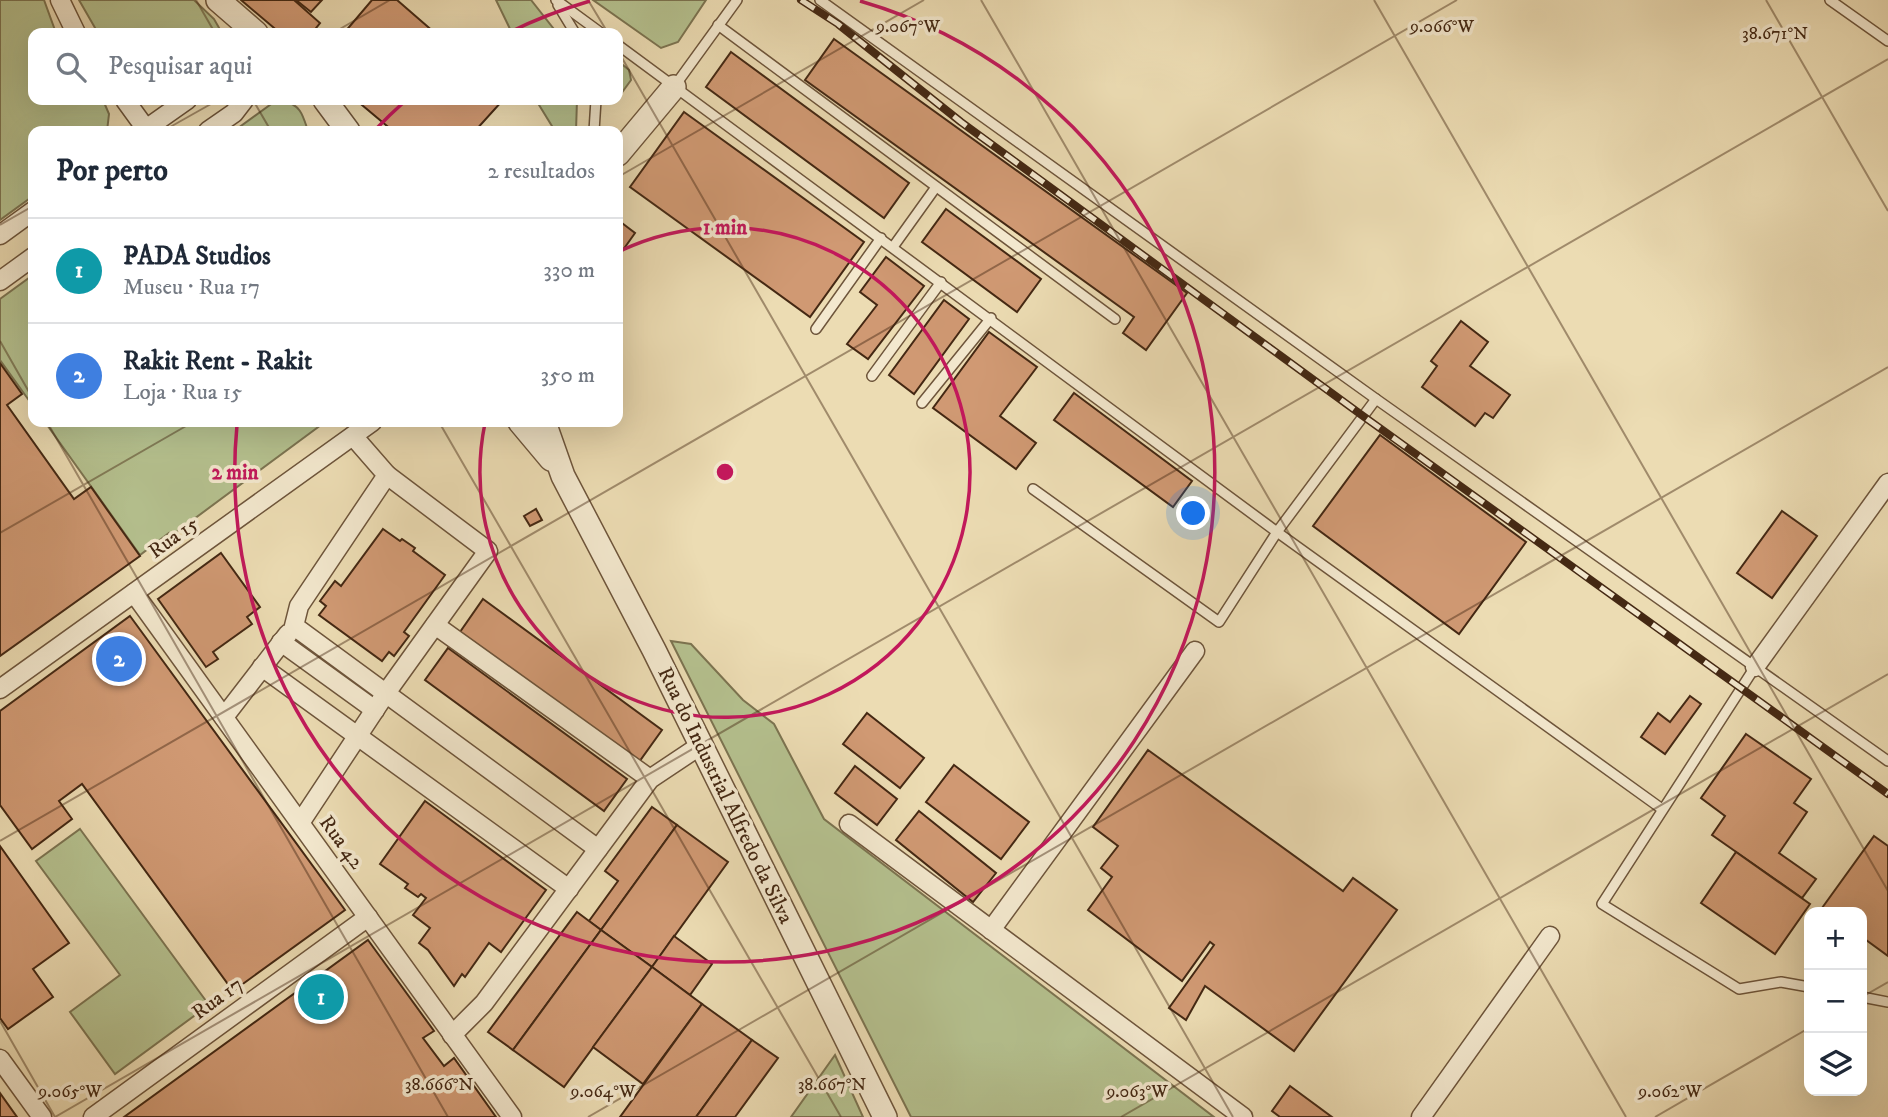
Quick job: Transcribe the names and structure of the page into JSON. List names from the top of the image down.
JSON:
{
  "streets": {
    "street": [
      "Rua 15",
      "Rua do Industrial Alfredo da Silva",
      "Rua 42",
      "Rua 17"
    ]
  },
  "crossings": [
    ["Rua 15", "Rua 42"],
    ["Rua 42", "Rua 17"]
  ],
  "page": {
    "search": "Pesquisar aqui",
    "heading": ["Por perto", "2 resultados"],
    "list": [
      {
        "mark": "1",
        "name": "PADA Studios",
        "note": "Museu · Rua 17",
        "value": "330 m"
      },
      {
        "mark": "2",
        "name": "Rakit Rent - Rakit",
        "note": "Loja · Rua 15",
        "value": "350 m"
      }
    ],
    "pins": ["2", "1"],
    "map_buttons": ["+", "−"]
  },
  "coordinates": [
    "9.067°W",
    "9.066°W",
    "38.671°N",
    "38.666°N",
    "38.667°N",
    "9.065°W",
    "9.064°W",
    "9.063°W",
    "9.062°W"
  ],
  "rings": ["1 min", "2 min"]
}
